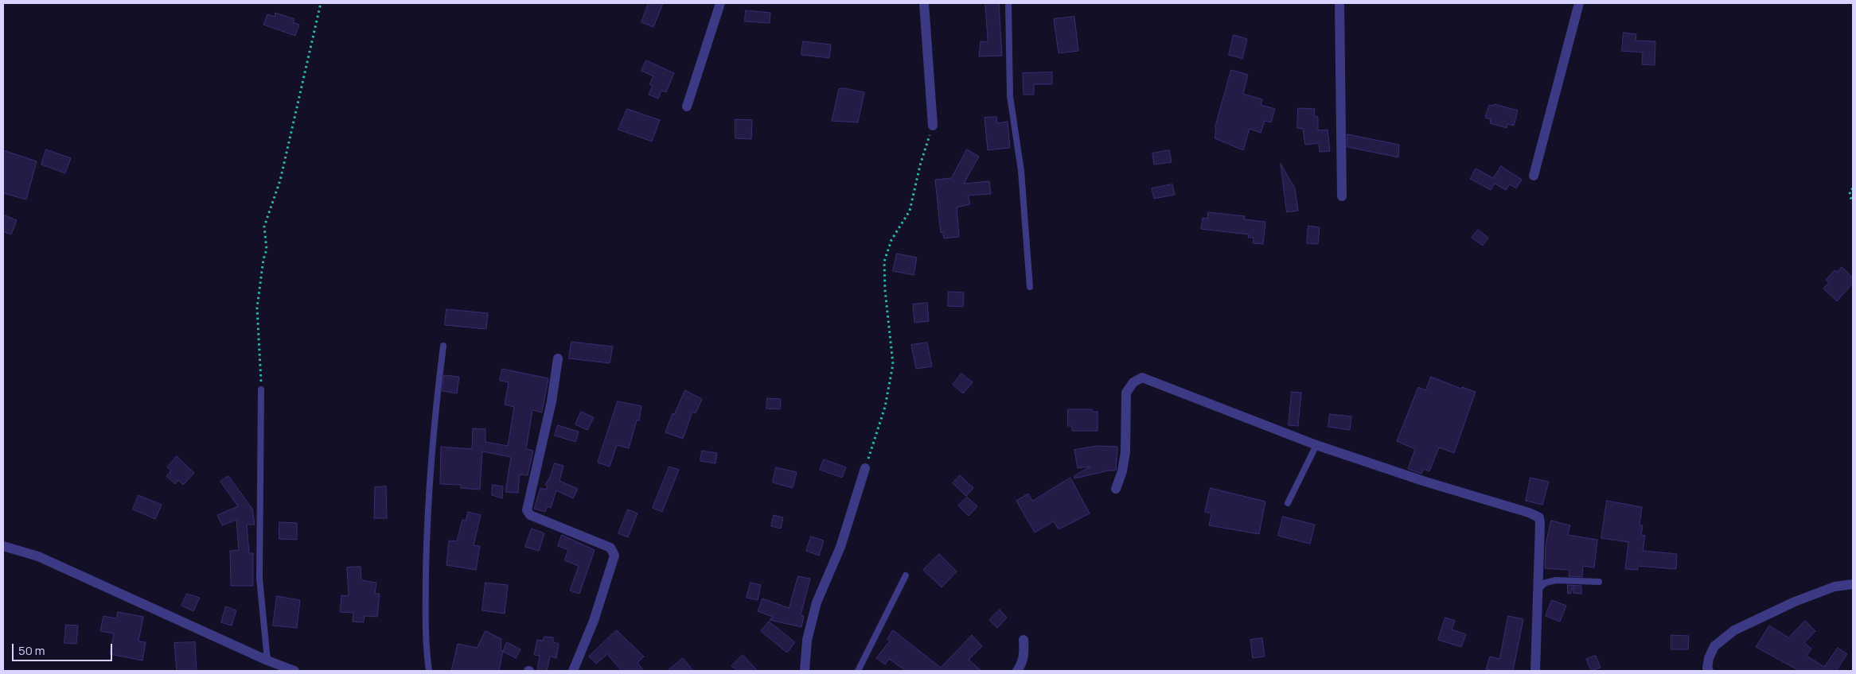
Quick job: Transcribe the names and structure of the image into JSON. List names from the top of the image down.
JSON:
{
  "scale_bar": "50 m"
}
